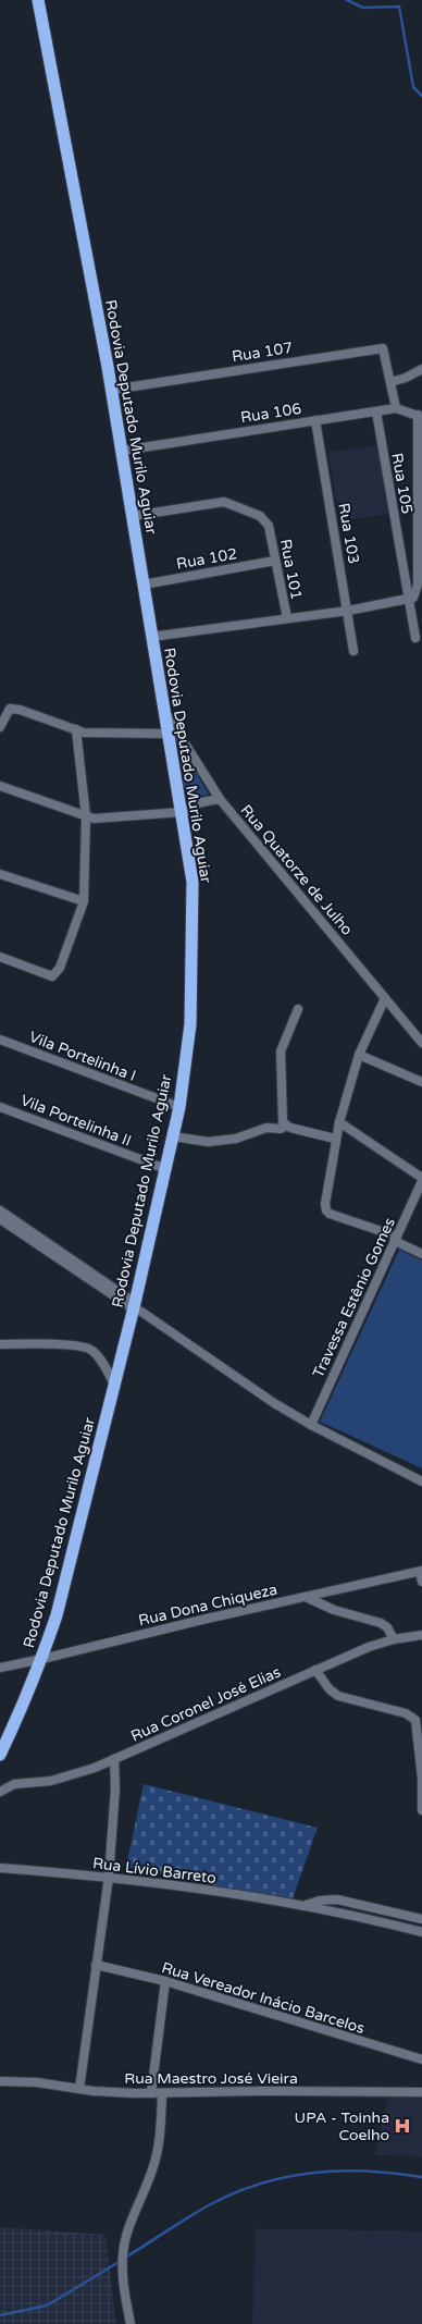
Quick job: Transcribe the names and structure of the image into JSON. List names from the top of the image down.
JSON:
{
  "streets": {
    "highway": ["Rodovia Deputado Murilo Aguiar"],
    "street": [
      "Rua 107",
      "Rua 106",
      "Rua 105",
      "Rua 103",
      "Rua 102",
      "Rua 101",
      "Rua Quatorze de Julho",
      "Vila Portelinha I",
      "Vila Portelinha II",
      "Travessa Estênio Gomes",
      "Rua Dona Chiqueza",
      "Rua Coronel José Elias",
      "Rua Lívio Barreto",
      "Rua Vereador Inácio Barcelos",
      "Rua Maestro José Vieira"
    ]
  },
  "crossings": [
    ["Rua 107", "Rua 106"],
    ["Rua 107", "Rodovia Deputado Murilo Aguiar"],
    ["Rua 106", "Rodovia Deputado Murilo Aguiar"],
    ["Rua 106", "Rua 105"],
    ["Rua 106", "Rua 103"],
    ["Rodovia Deputado Murilo Aguiar", "Rua 102"],
    ["Rodovia Deputado Murilo Aguiar", "Rua 101"],
    ["Rodovia Deputado Murilo Aguiar", "Rua Quatorze de Julho"],
    ["Rodovia Deputado Murilo Aguiar", "Vila Portelinha I"],
    ["Rodovia Deputado Murilo Aguiar", "Vila Portelinha II"],
    ["Rodovia Deputado Murilo Aguiar", "Rua Dona Chiqueza"],
    ["Rua 102", "Rua 101"]
  ],
  "places": {
    "hospital": ["UPA - Toinha Coelho"]
  }
}
